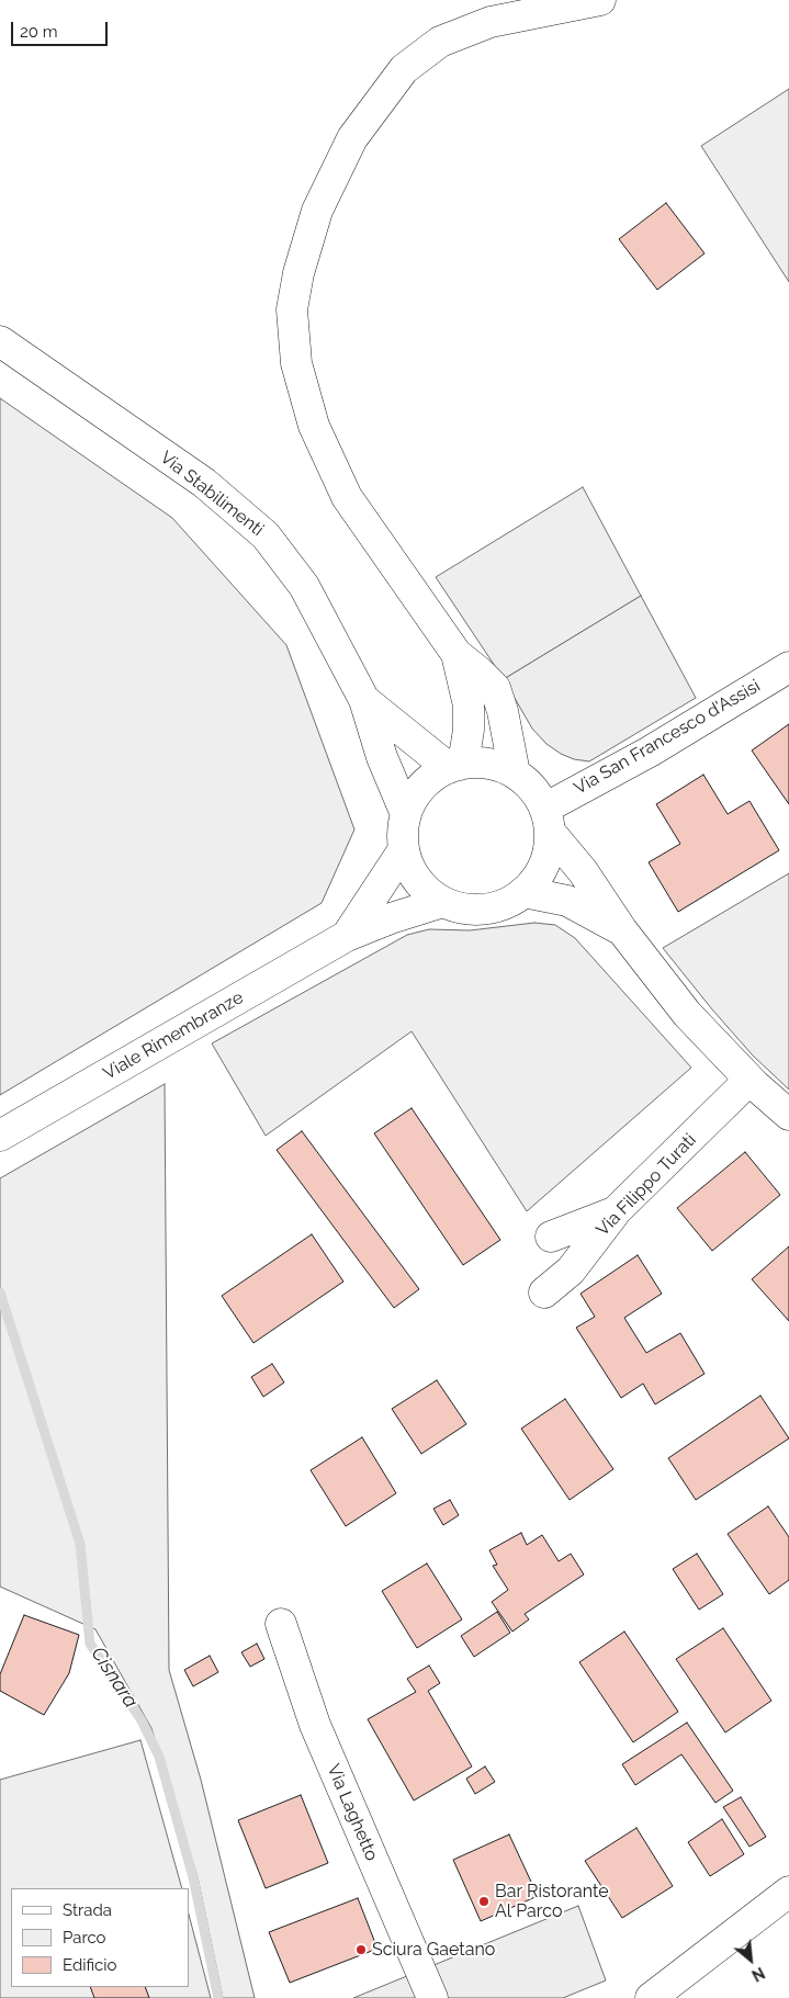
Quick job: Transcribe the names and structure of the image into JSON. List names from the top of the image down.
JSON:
{
  "streets": {
    "street": [
      "Via Stabilimenti",
      "Via San Francesco d'Assisi",
      "Viale Rimembranze",
      "Via Filippo Turati",
      "Via Laghetto"
    ]
  },
  "crossings": [
    ["Via Stabilimenti", "Via San Francesco d'Assisi"],
    ["Via Stabilimenti", "Viale Rimembranze"],
    ["Via San Francesco d'Assisi", "Viale Rimembranze"]
  ],
  "water": ["Cisnara"],
  "places": ["Bar Ristorante Al Parco", "Sciura Gaetano"],
  "legend": ["Strada", "Parco", "Edificio"],
  "scale_bar": "20 m",
  "north": "bottom right"
}
